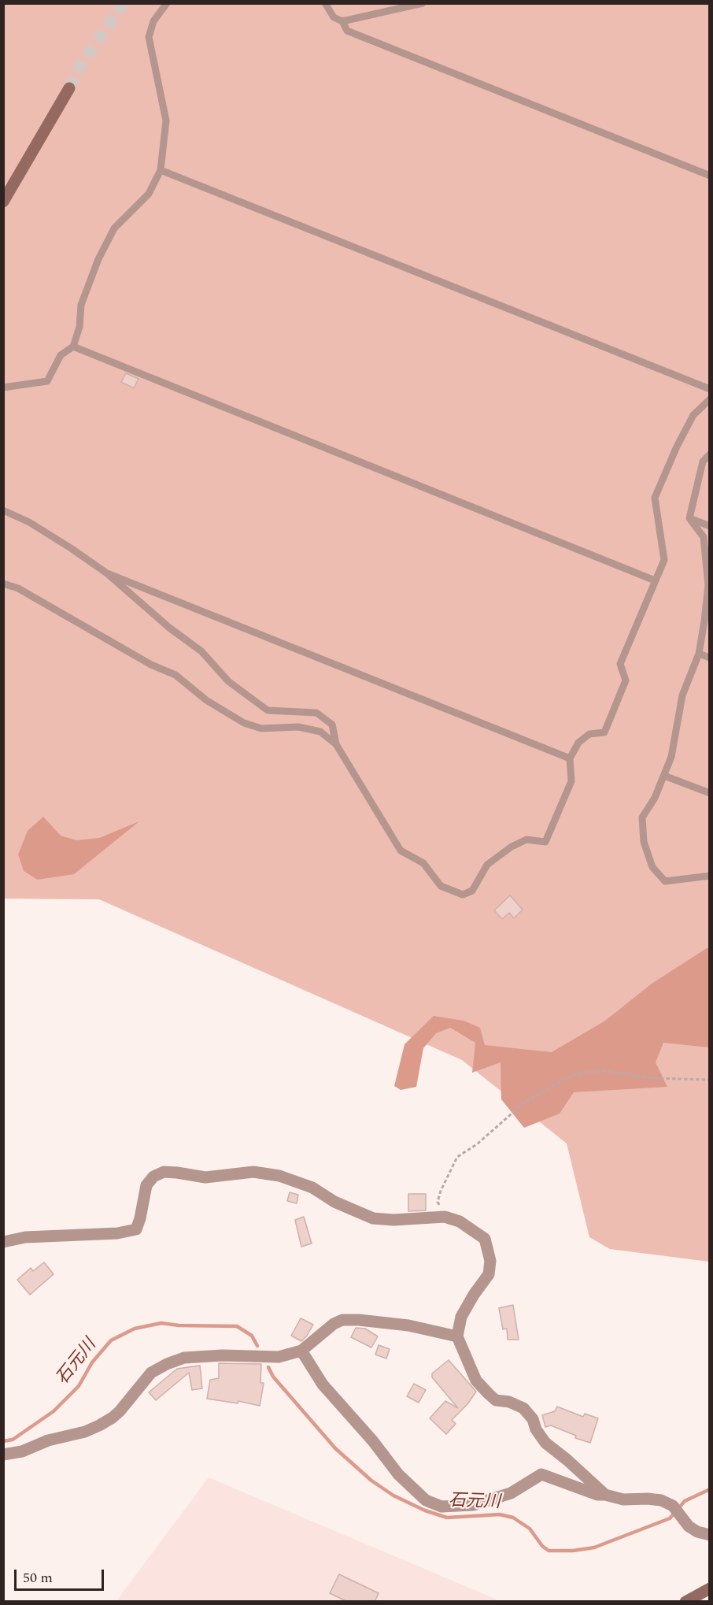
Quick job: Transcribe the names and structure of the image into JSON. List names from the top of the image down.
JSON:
{
  "water": ["石元川"],
  "scale_bar": "50 m"
}
